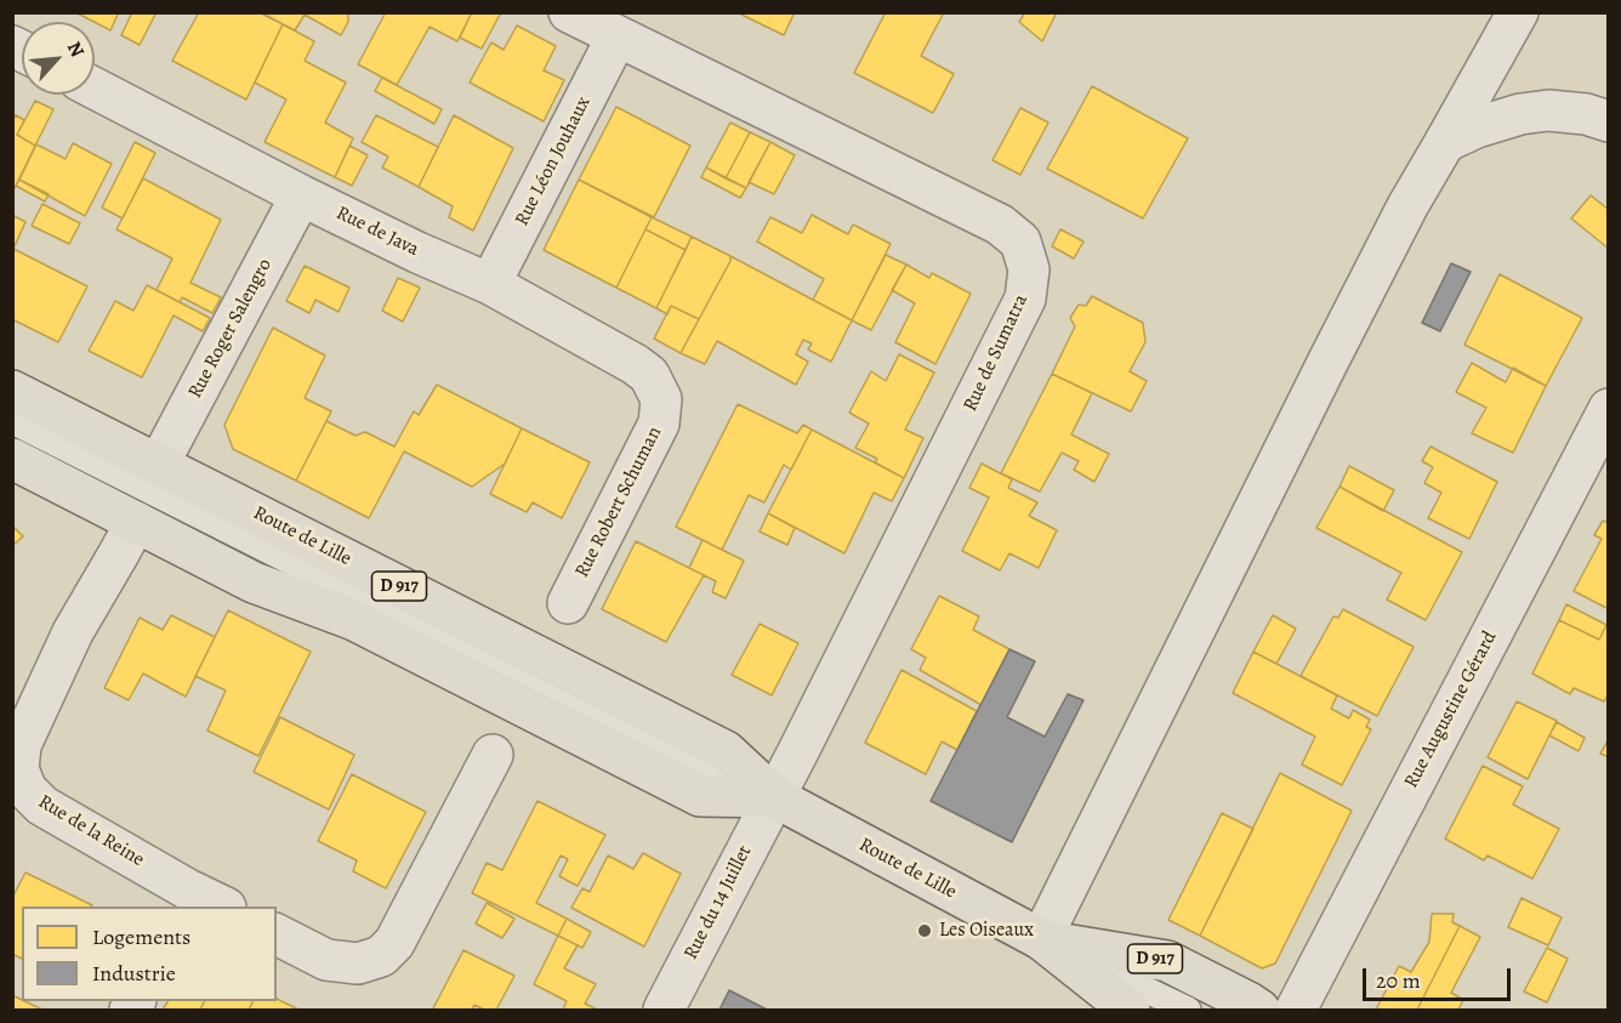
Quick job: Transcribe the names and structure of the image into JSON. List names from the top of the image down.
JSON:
{
  "streets": {
    "main road": ["Route de Lille", "D 917"],
    "street": [
      "Rue Léon Jouhaux",
      "Rue de Java",
      "Rue Roger Salengro",
      "Rue de Sumatra",
      "Rue Robert Schuman",
      "Rue Augustine Gérard",
      "Rue de la Reine",
      "Rue du 14 Juillet"
    ]
  },
  "crossings": [
    ["Rue Léon Jouhaux", "Rue de Java"],
    ["Rue Léon Jouhaux", "Rue de Sumatra"],
    ["Rue de Java", "Rue Roger Salengro"],
    ["Rue de Java", "Rue Robert Schuman"],
    ["Rue Roger Salengro", "Route de Lille"],
    ["Rue de Sumatra", "Route de Lille"],
    ["Rue de Sumatra", "Rue du 14 Juillet"],
    ["Route de Lille", "Rue de la Reine"],
    ["Route de Lille", "Rue du 14 Juillet"]
  ],
  "places": ["Les Oiseaux"],
  "legend": ["Logements", "Industrie"],
  "scale_bar": "20 m",
  "north": "top right"
}
